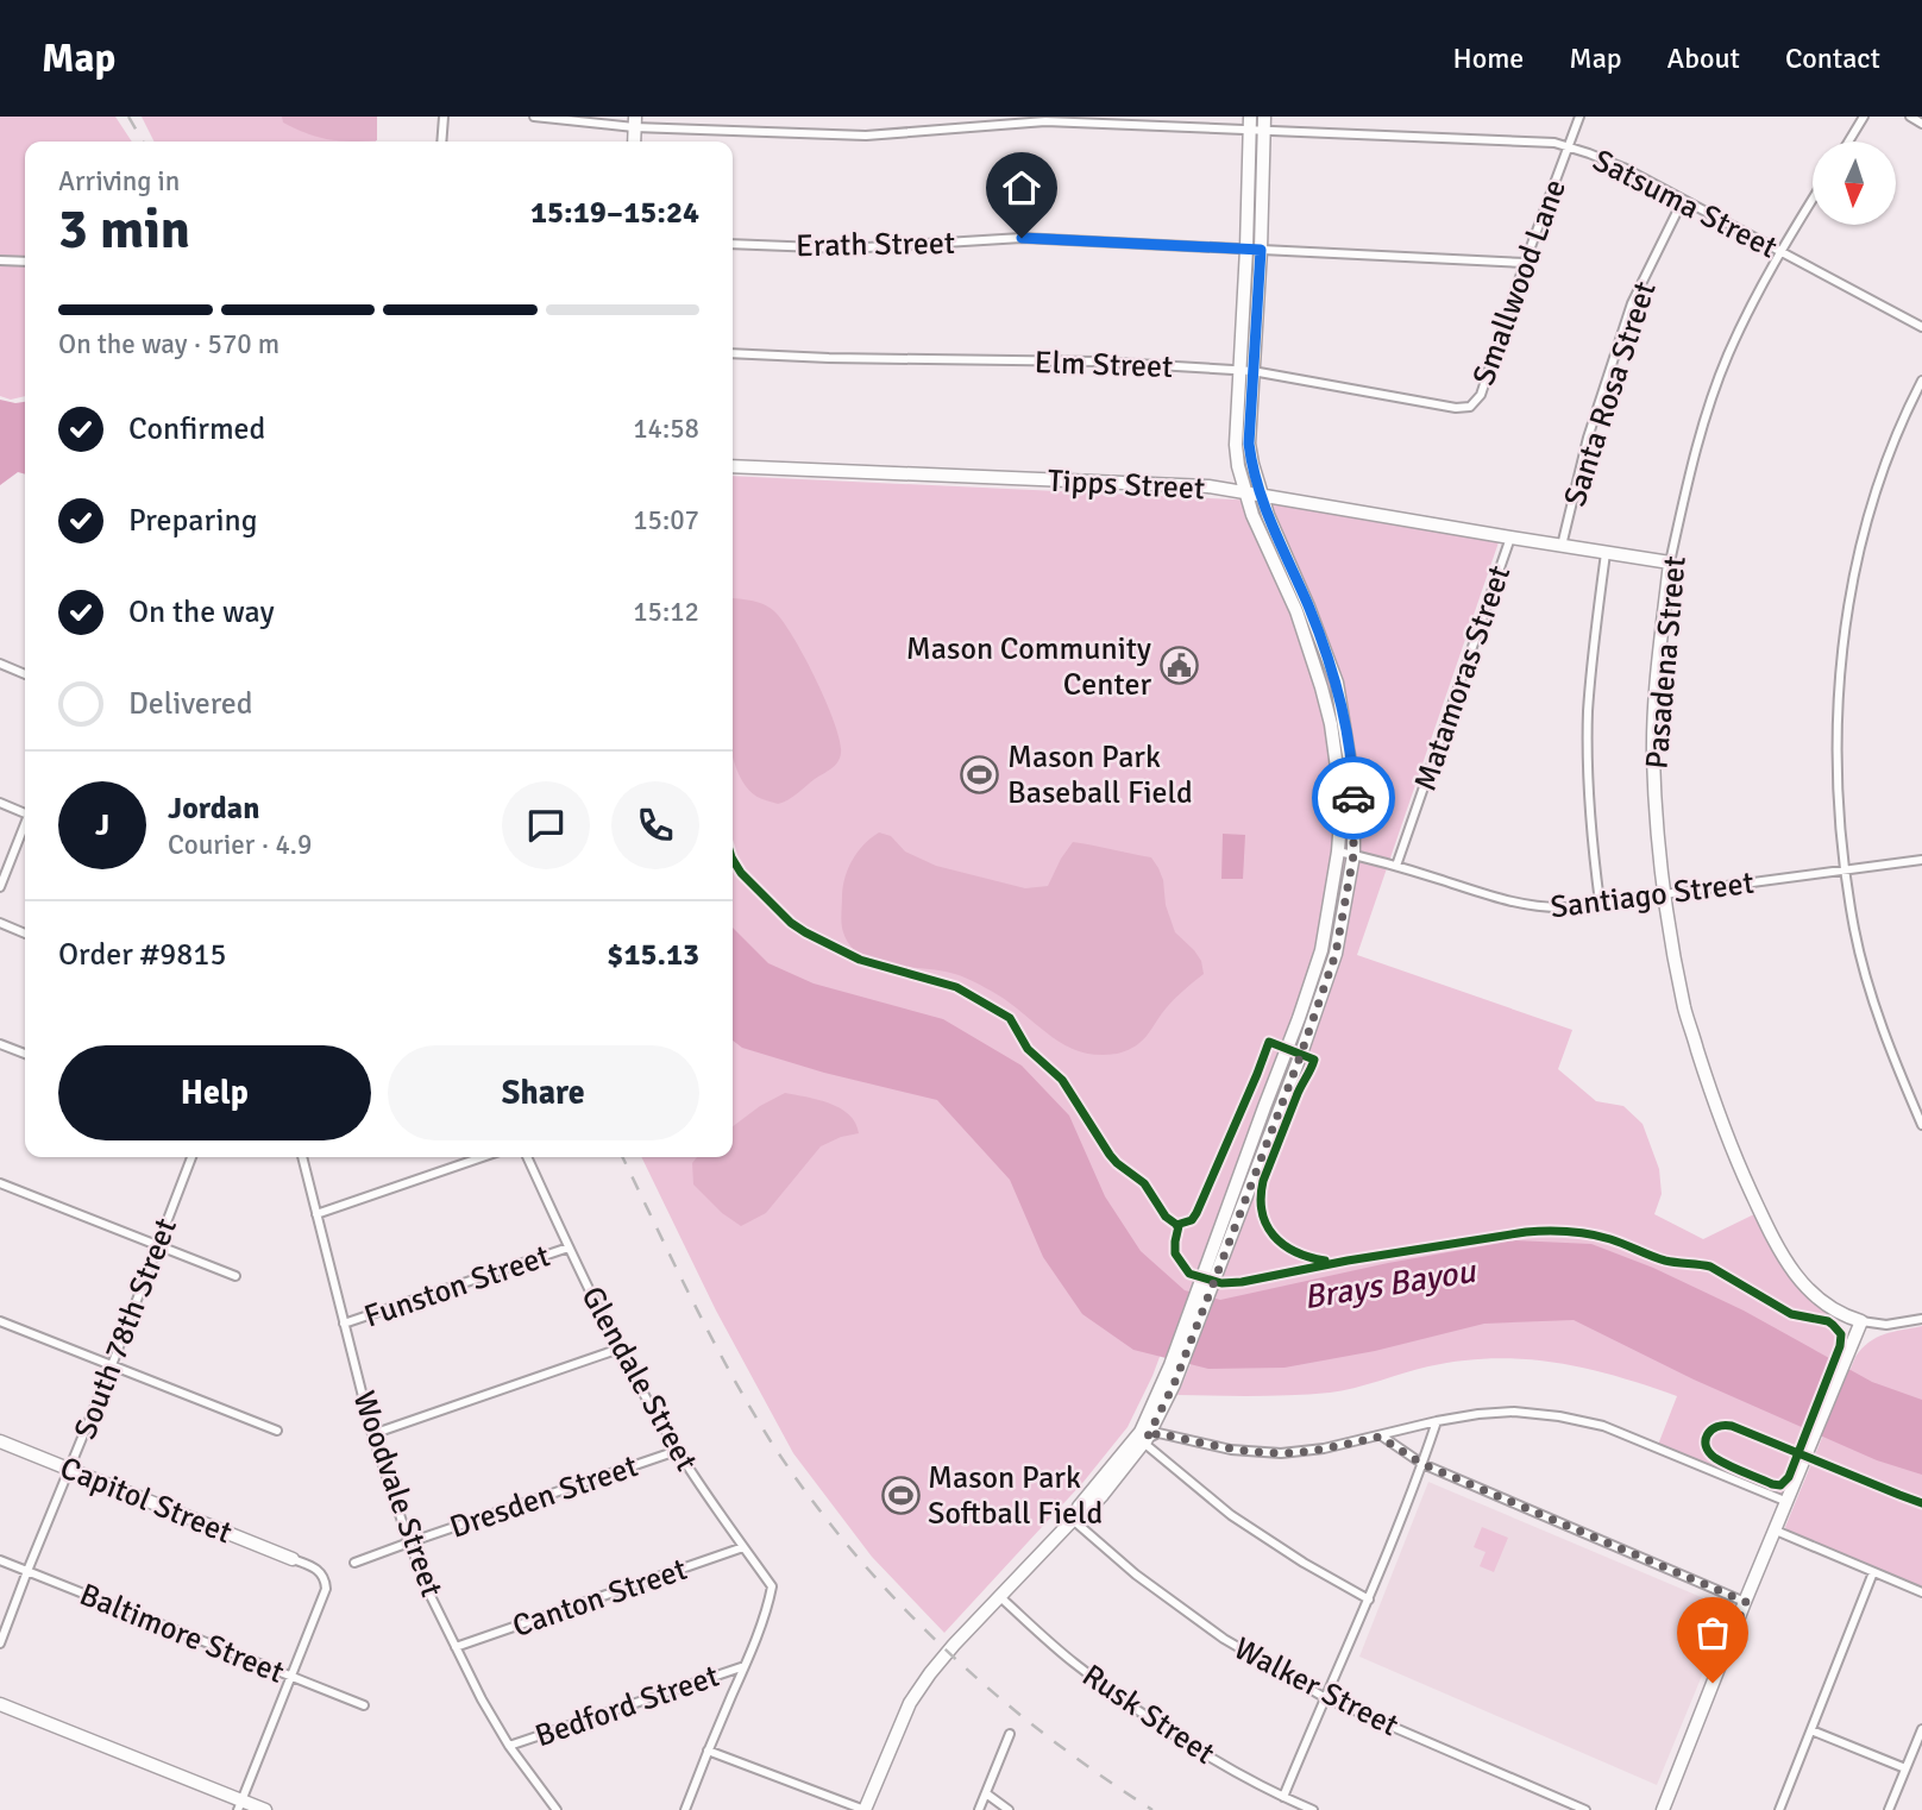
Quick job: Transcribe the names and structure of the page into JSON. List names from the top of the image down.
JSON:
{
  "streets": {
    "main road": ["Tipps Street", "Pasadena Street", "Capitol Street"],
    "street": [
      "Satsuma Street",
      "Erath Street",
      "Smallwood Lane",
      "Elm Street",
      "Santa Rosa Street",
      "Matamoras Street",
      "Santiago Street",
      "Funston Street",
      "South 78th Street",
      "Glendale Street",
      "Woodvale Street",
      "Dresden Street",
      "Canton Street",
      "Baltimore Street",
      "Walker Street",
      "Bedford Street",
      "Rusk Street"
    ]
  },
  "crossings": [
    ["Satsuma Street", "Smallwood Lane"],
    ["Satsuma Street", "Santa Rosa Street"],
    ["Satsuma Street", "Pasadena Street"],
    ["Erath Street", "Smallwood Lane"],
    ["Smallwood Lane", "Elm Street"],
    ["Santa Rosa Street", "Tipps Street"],
    ["Santa Rosa Street", "Santiago Street"],
    ["Tipps Street", "Pasadena Street"],
    ["Tipps Street", "Matamoras Street"],
    ["Pasadena Street", "Santiago Street"],
    ["Matamoras Street", "Santiago Street"],
    ["Funston Street", "Glendale Street"],
    ["Funston Street", "Woodvale Street"],
    ["South 78th Street", "Capitol Street"],
    ["South 78th Street", "Baltimore Street"],
    ["Glendale Street", "Dresden Street"],
    ["Glendale Street", "Canton Street"],
    ["Glendale Street", "Bedford Street"],
    ["Woodvale Street", "Dresden Street"],
    ["Woodvale Street", "Canton Street"],
    ["Woodvale Street", "Bedford Street"]
  ],
  "water": ["Brays Bayou"],
  "places": {
    "public building": ["Mason Community Center"],
    "sports": ["Mason Park Baseball Field", "Mason Park Softball Field"]
  },
  "north": "bottom",
  "page": {
    "header": "Map",
    "nav": [
      "Home",
      "Map",
      "About",
      "Contact"
    ],
    "heading": ["3 min", "Arriving in", "15:19–15:24"],
    "panel": [
      "Jordan",
      "Courier · 4.9",
      "Order #9815",
      "$15.13"
    ],
    "bar": "On the way · 570 m",
    "list": [
      ["Confirmed", "14:58"],
      ["Preparing", "15:07"],
      ["On the way", "15:12"],
      "Delivered"
    ],
    "round": "J",
    "buttons": ["Help", "Share"]
  }
}
